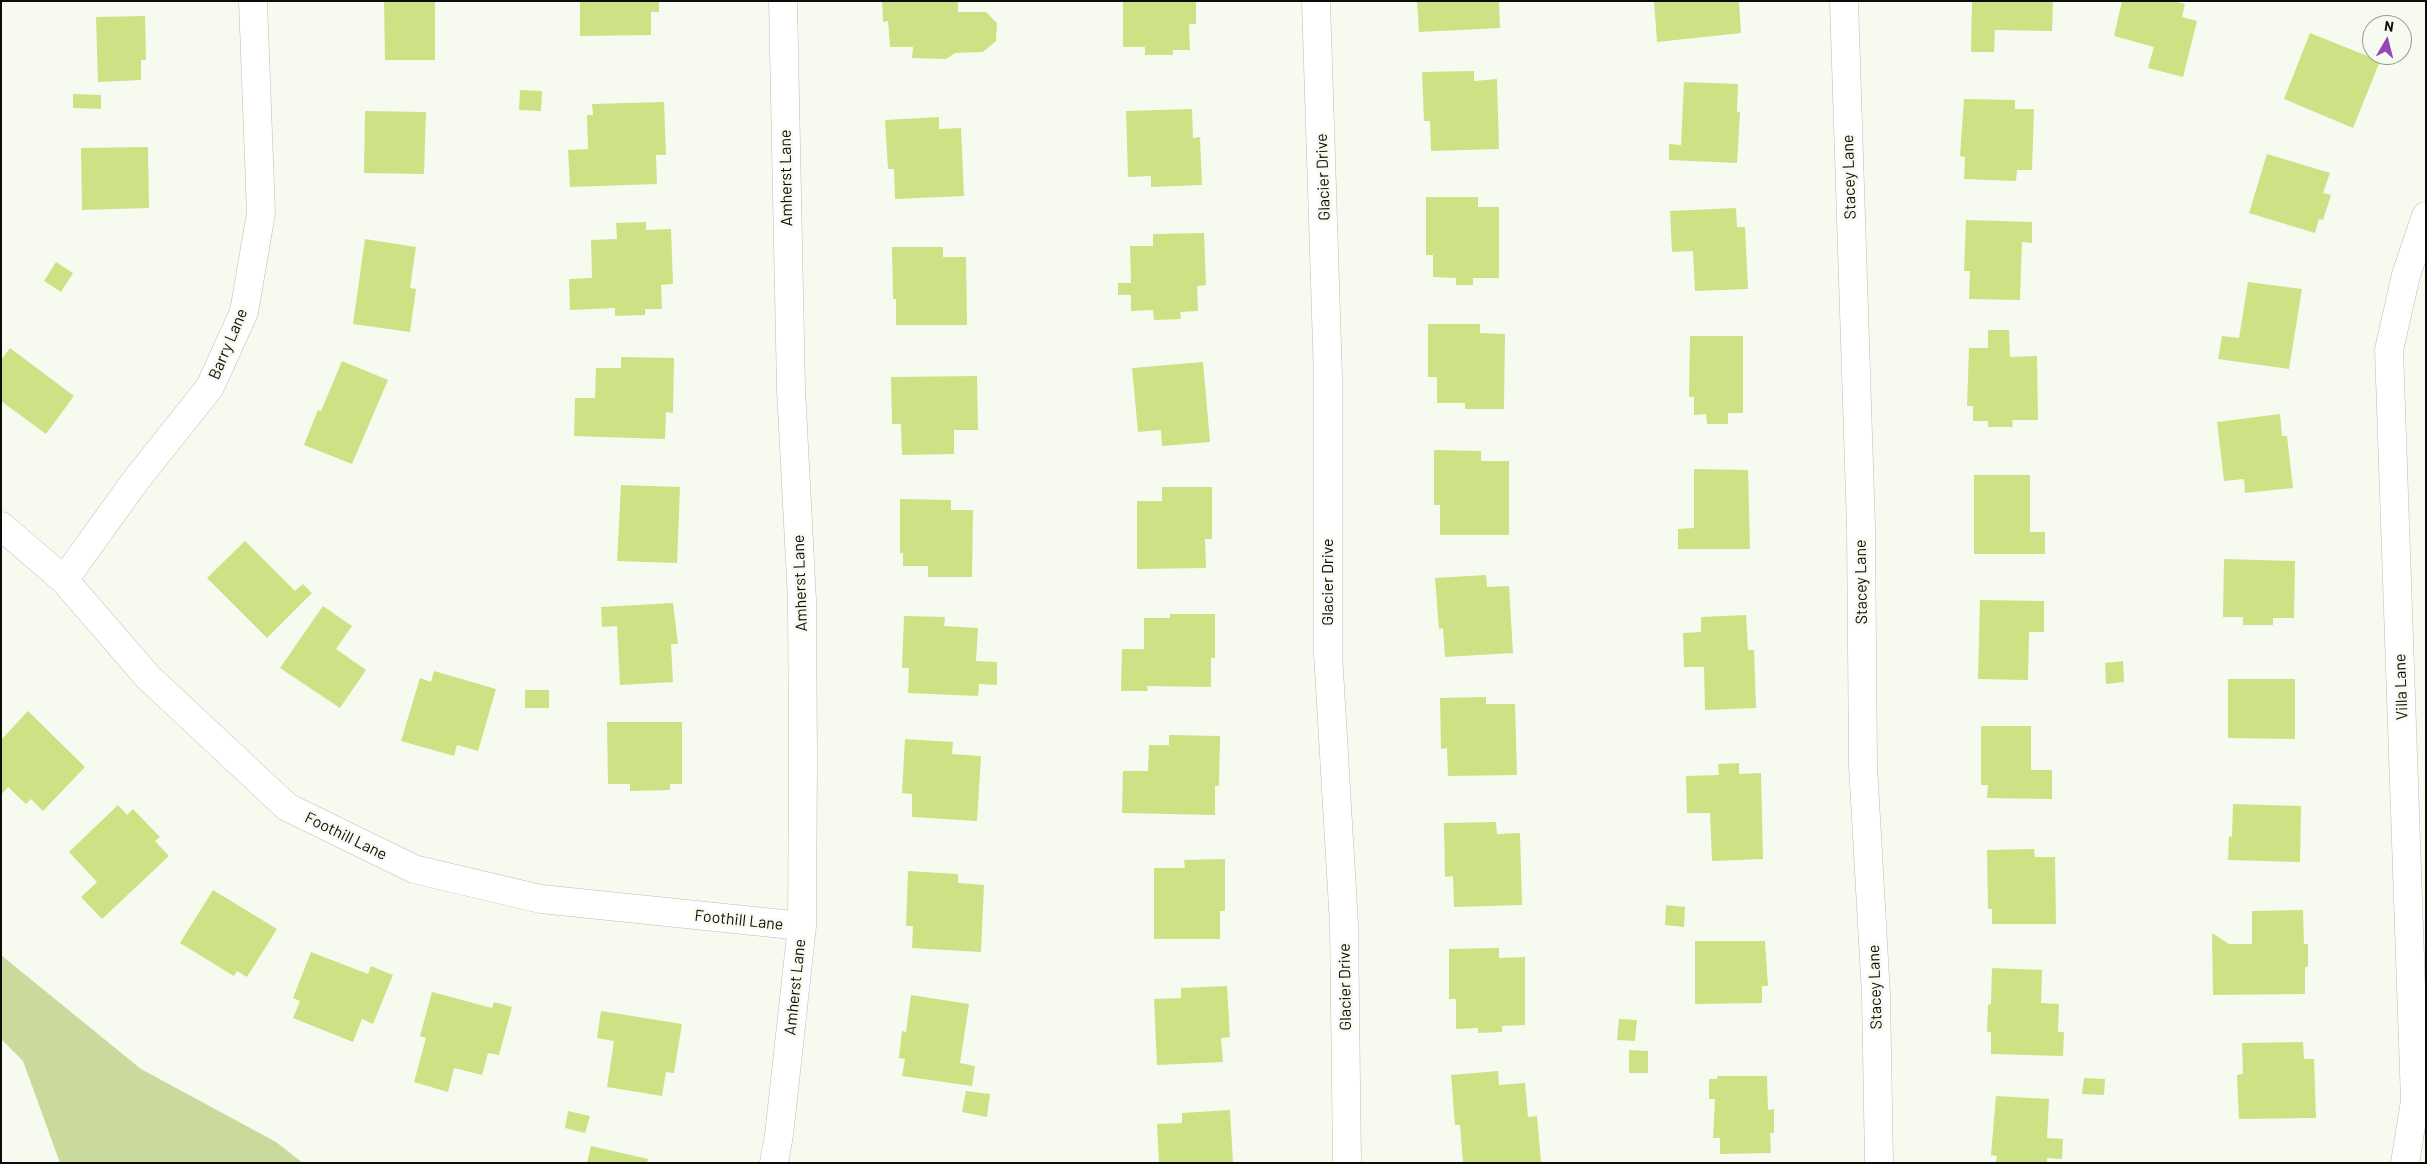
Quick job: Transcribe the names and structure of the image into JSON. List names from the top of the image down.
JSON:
{
  "streets": {
    "street": [
      "Glacier Drive",
      "Stacey Lane",
      "Amherst Lane",
      "Barry Lane",
      "Villa Lane",
      "Foothill Lane"
    ]
  },
  "crossings": [
    ["Amherst Lane", "Foothill Lane"],
    ["Barry Lane", "Foothill Lane"]
  ],
  "north": "top"
}
